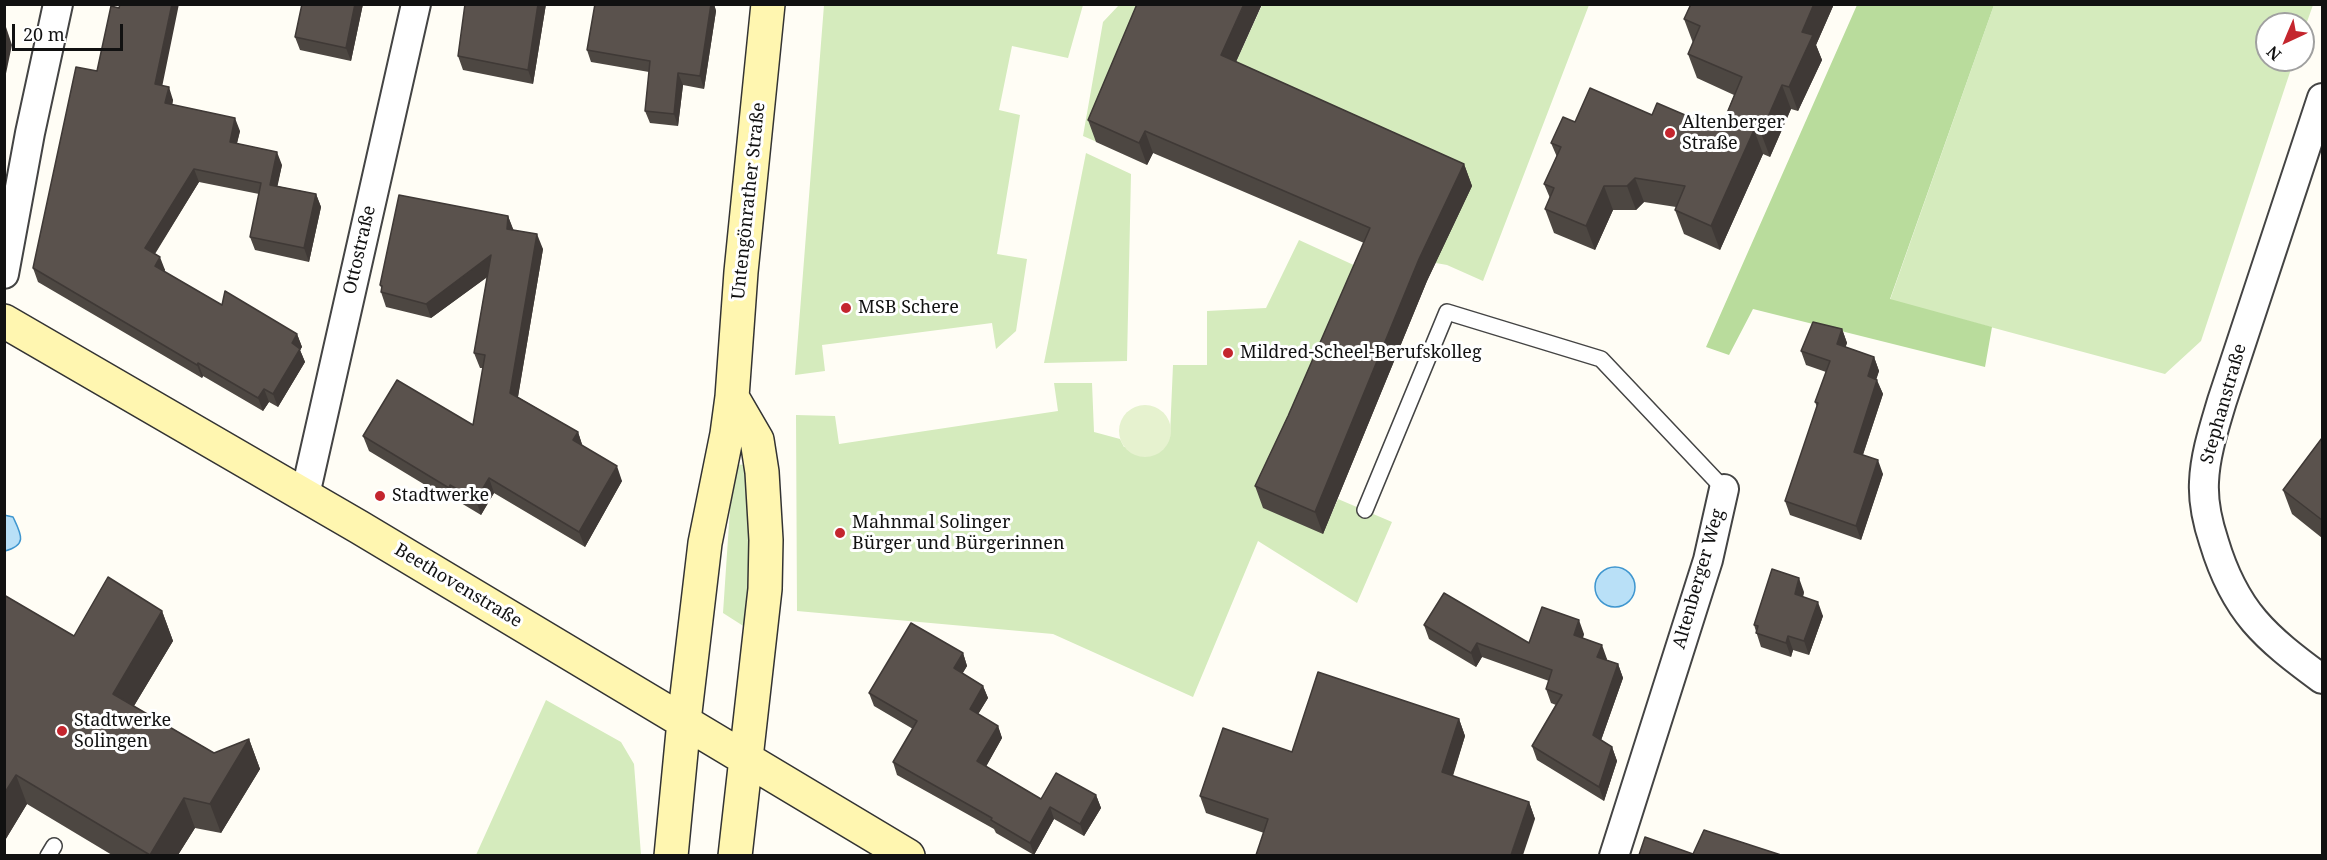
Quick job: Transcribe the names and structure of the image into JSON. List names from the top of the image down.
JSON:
{
  "streets": {
    "street": [
      "Untengönrather Straße",
      "Ottostraße",
      "Stephanstraße",
      "Altenberger Weg",
      "Beethovenstraße"
    ]
  },
  "crossings": [
    ["Untengönrather Straße", "Beethovenstraße"],
    ["Ottostraße", "Beethovenstraße"]
  ],
  "places": [
    "Altenberger Straße",
    "MSB Schere",
    "Mildred-Scheel-Berufskolleg",
    "Stadtwerke",
    "Mahnmal Solinger Bürger und Bürgerinnen",
    "Stadtwerke Solingen"
  ],
  "scale_bar": "20 m",
  "north": "bottom left"
}
